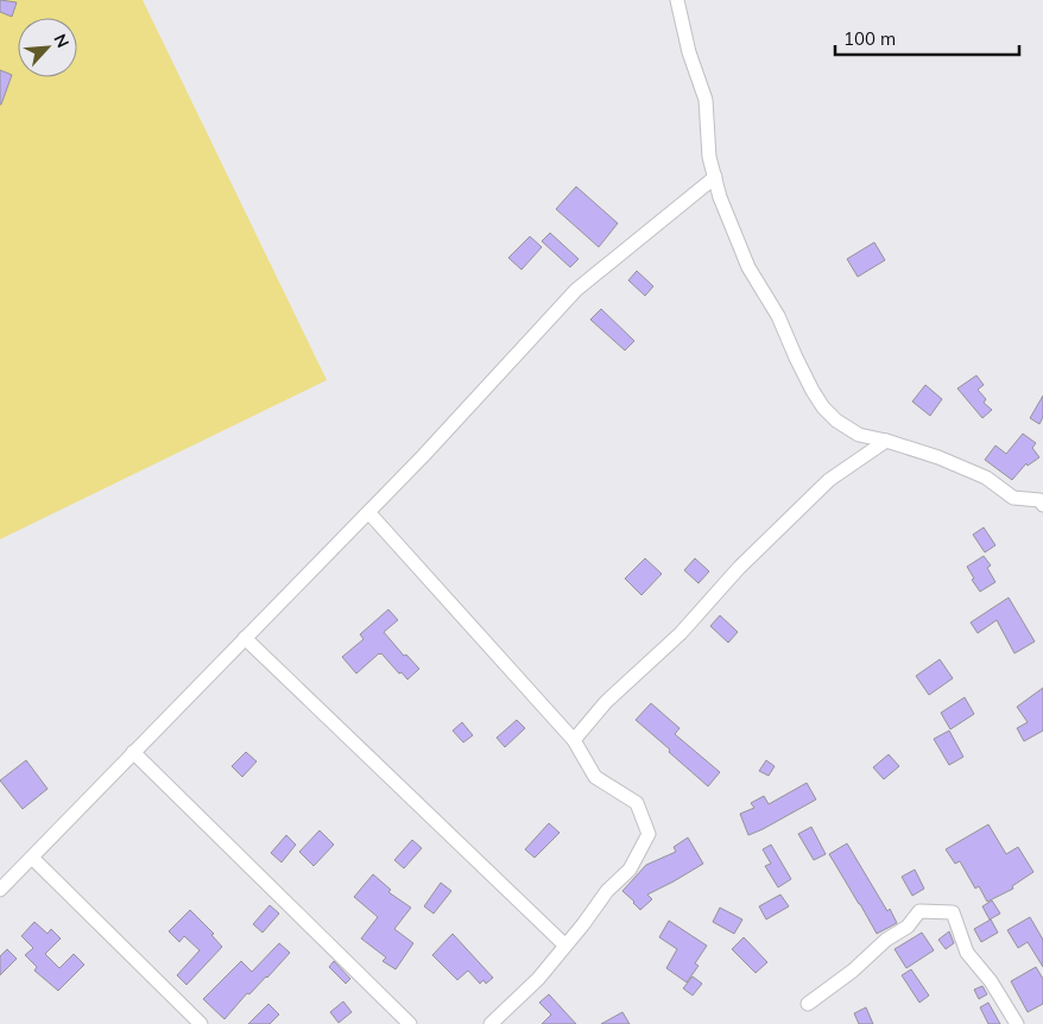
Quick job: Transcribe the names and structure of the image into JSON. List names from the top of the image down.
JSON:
{
  "scale_bar": "100 m",
  "north": "top right"
}
